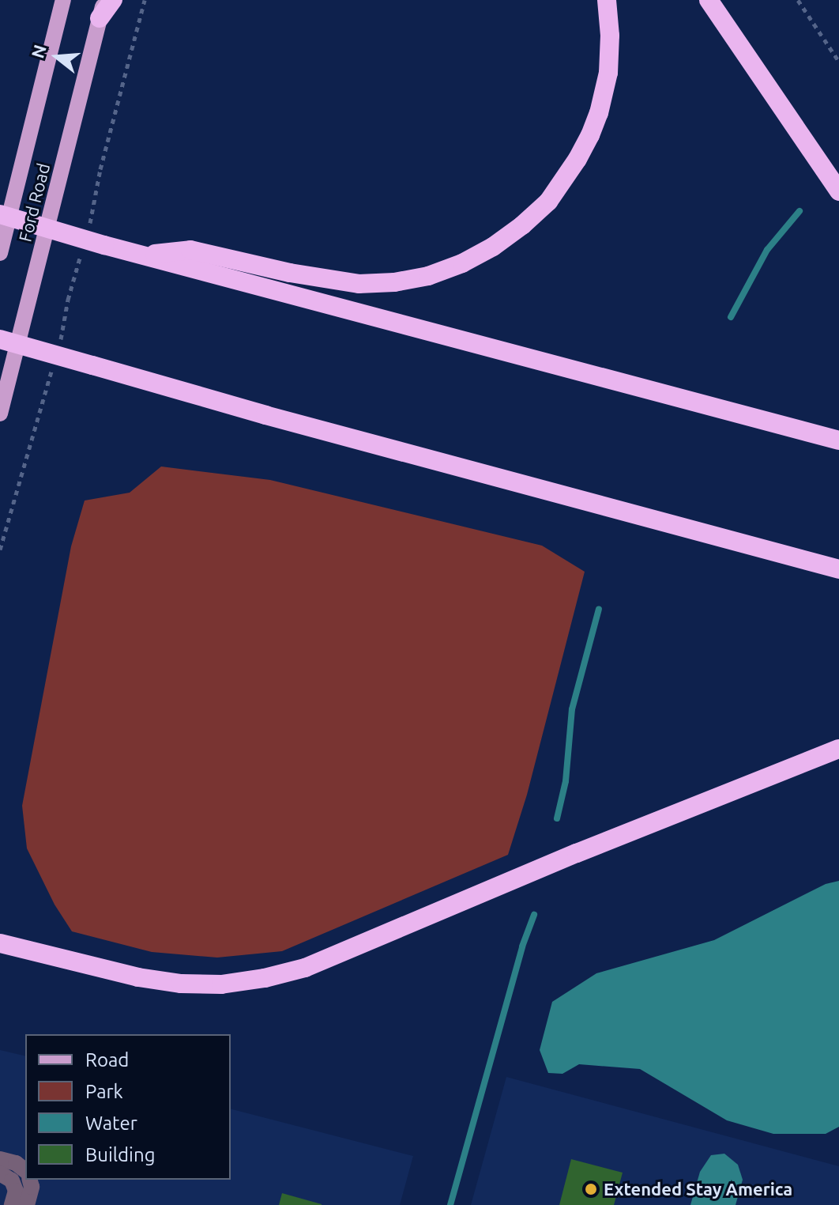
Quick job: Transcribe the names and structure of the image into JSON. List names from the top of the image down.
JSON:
{
  "streets": {
    "main road": ["Ford Road"]
  },
  "places": ["Extended Stay America"],
  "legend": [
    "Road",
    "Park",
    "Water",
    "Building"
  ],
  "north": "left"
}
